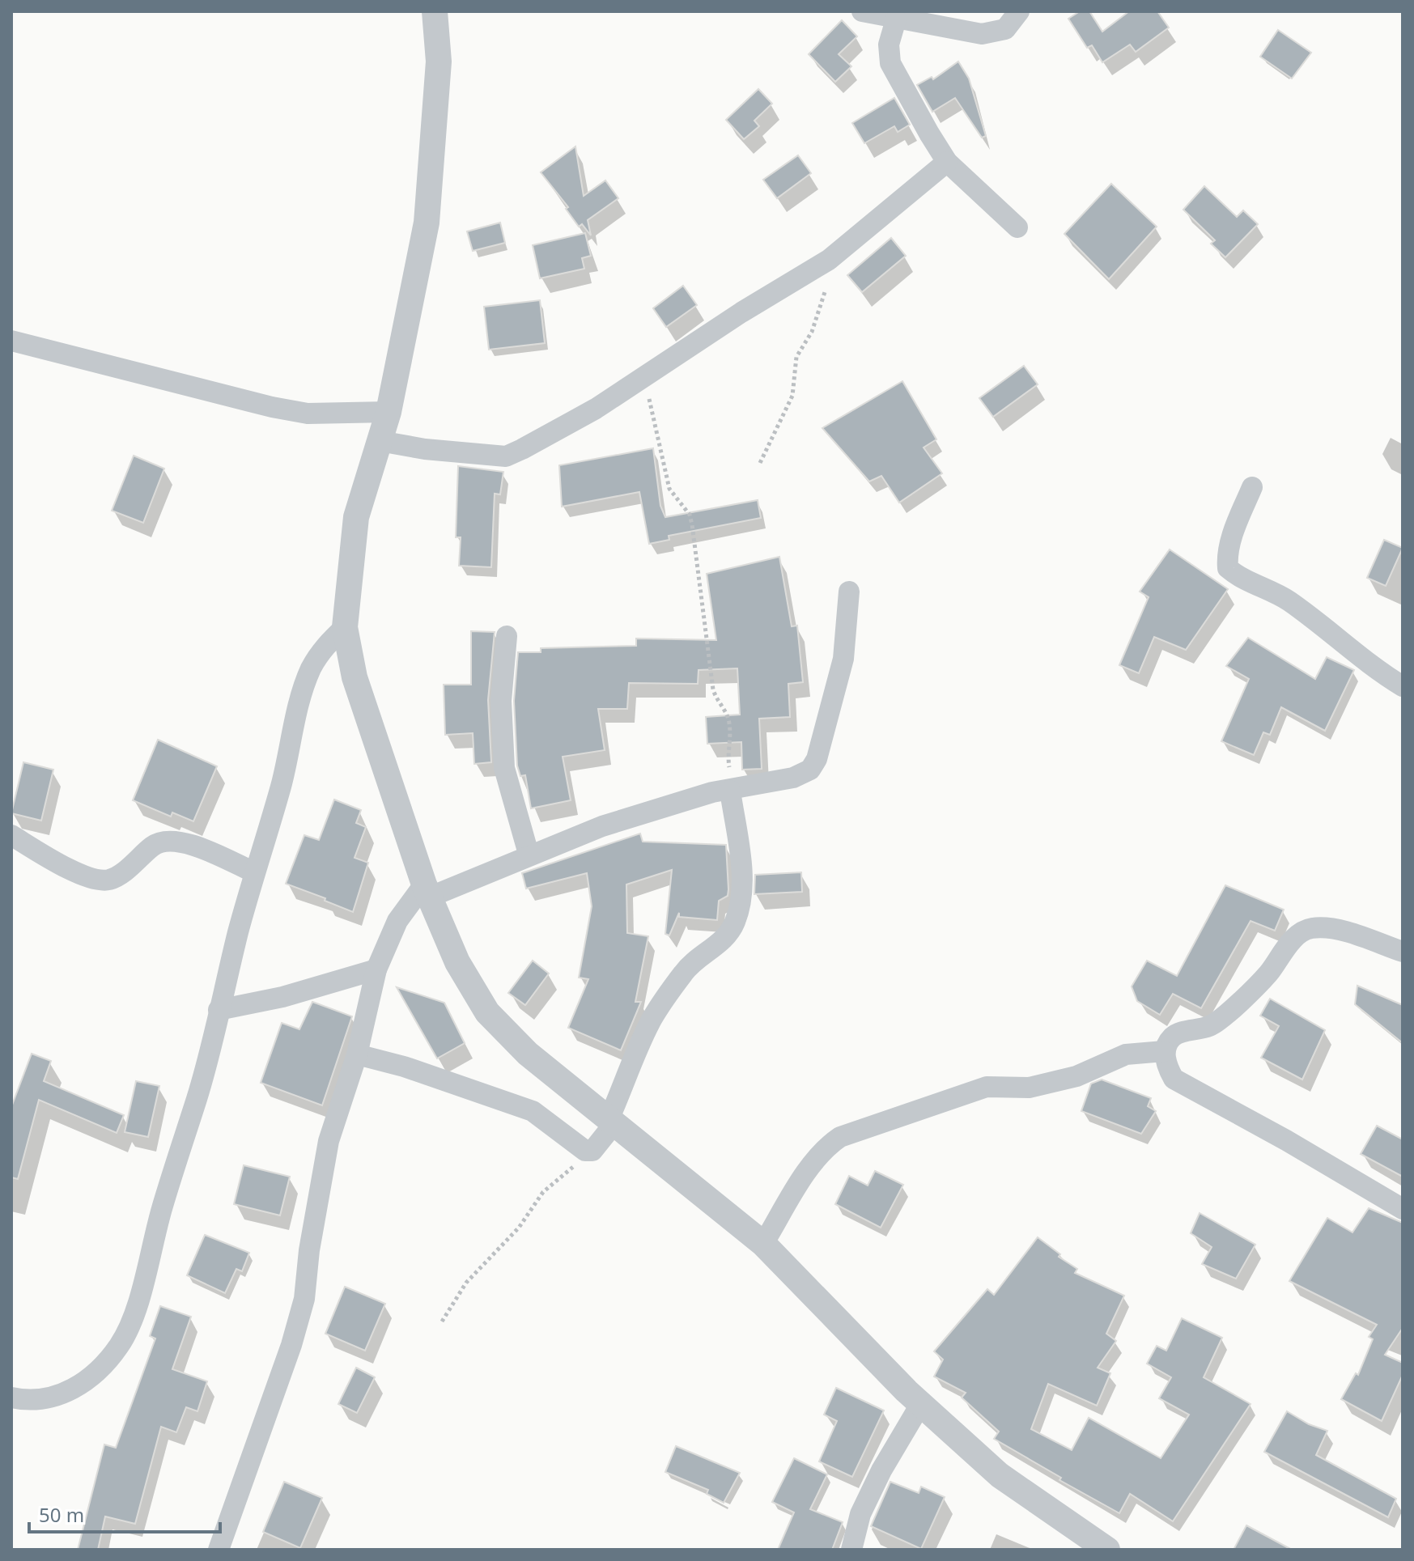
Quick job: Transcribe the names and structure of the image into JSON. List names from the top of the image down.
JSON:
{
  "scale_bar": "50 m"
}
